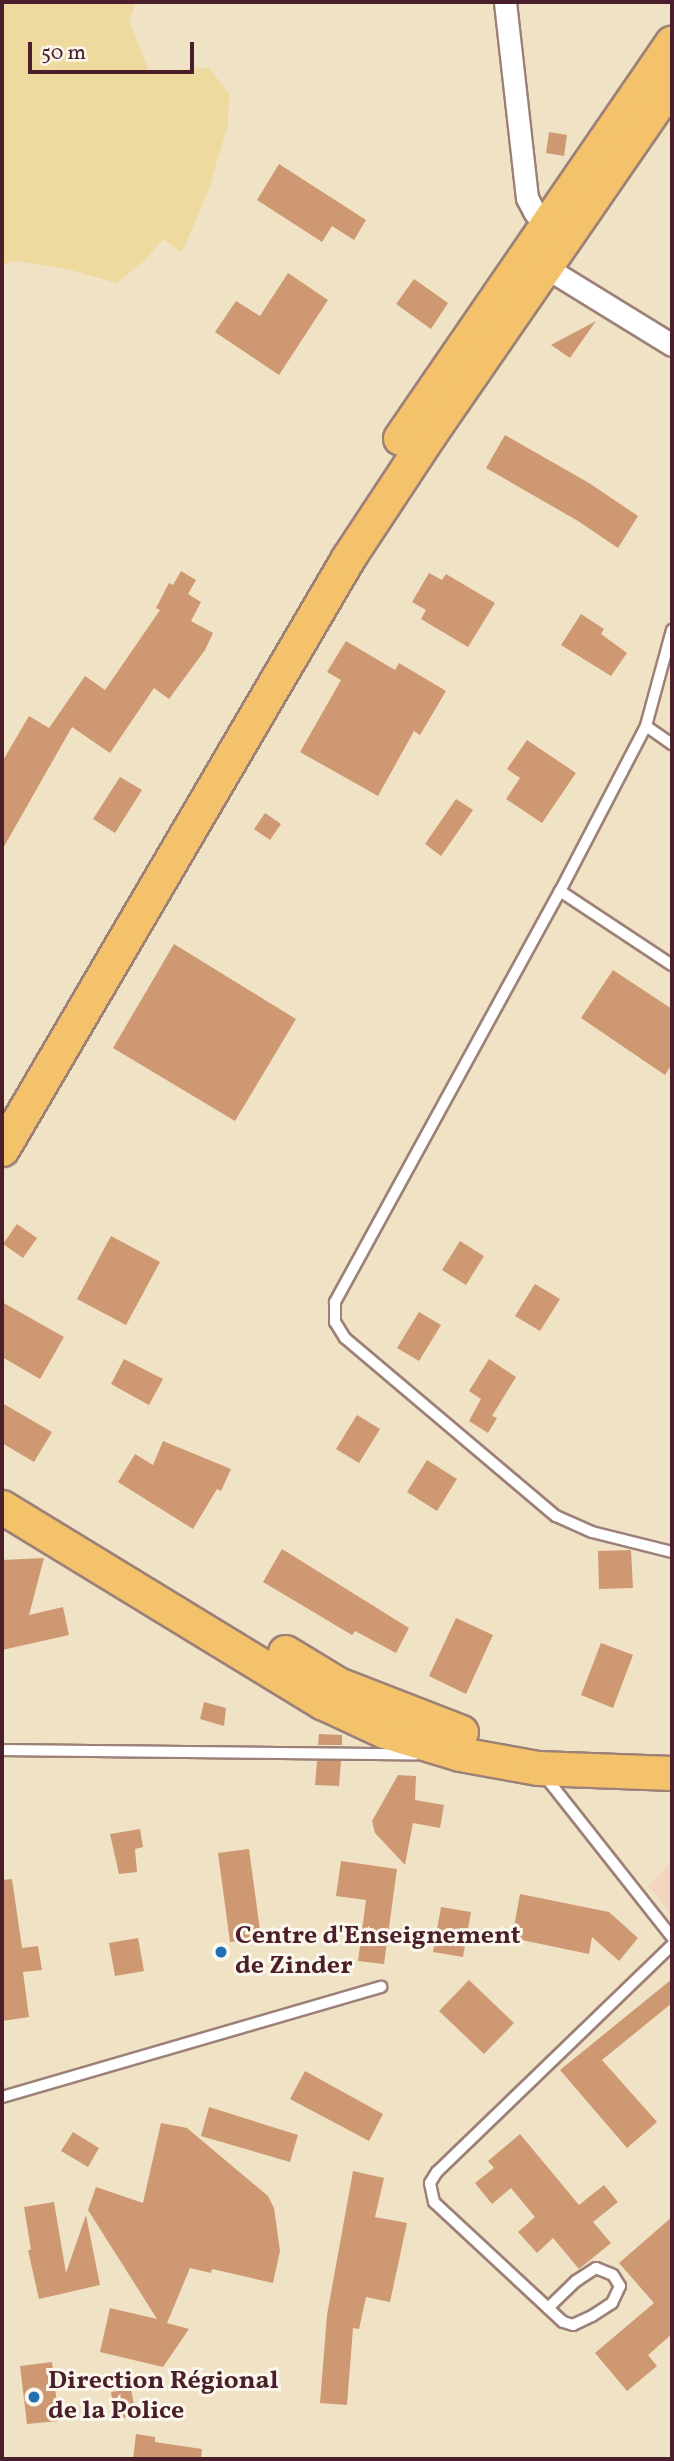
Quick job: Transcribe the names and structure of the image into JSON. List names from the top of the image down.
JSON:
{
  "places": ["Centre d'Enseignement de Zinder", "Direction Régional de la Police"],
  "scale_bar": "50 m"
}
